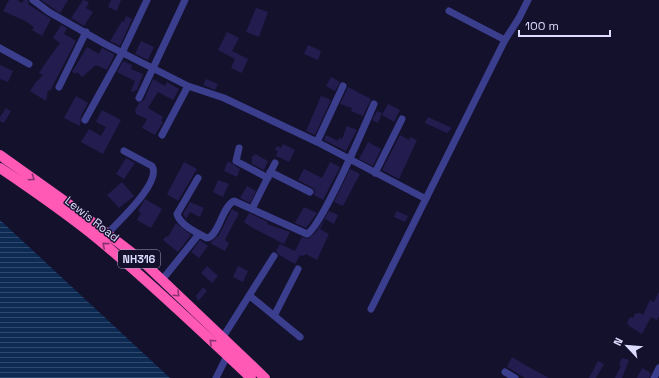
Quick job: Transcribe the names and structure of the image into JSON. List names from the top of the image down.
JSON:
{
  "streets": {
    "highway": ["Lewis Road", "NH316"]
  },
  "scale_bar": "100 m",
  "north": "top left"
}
